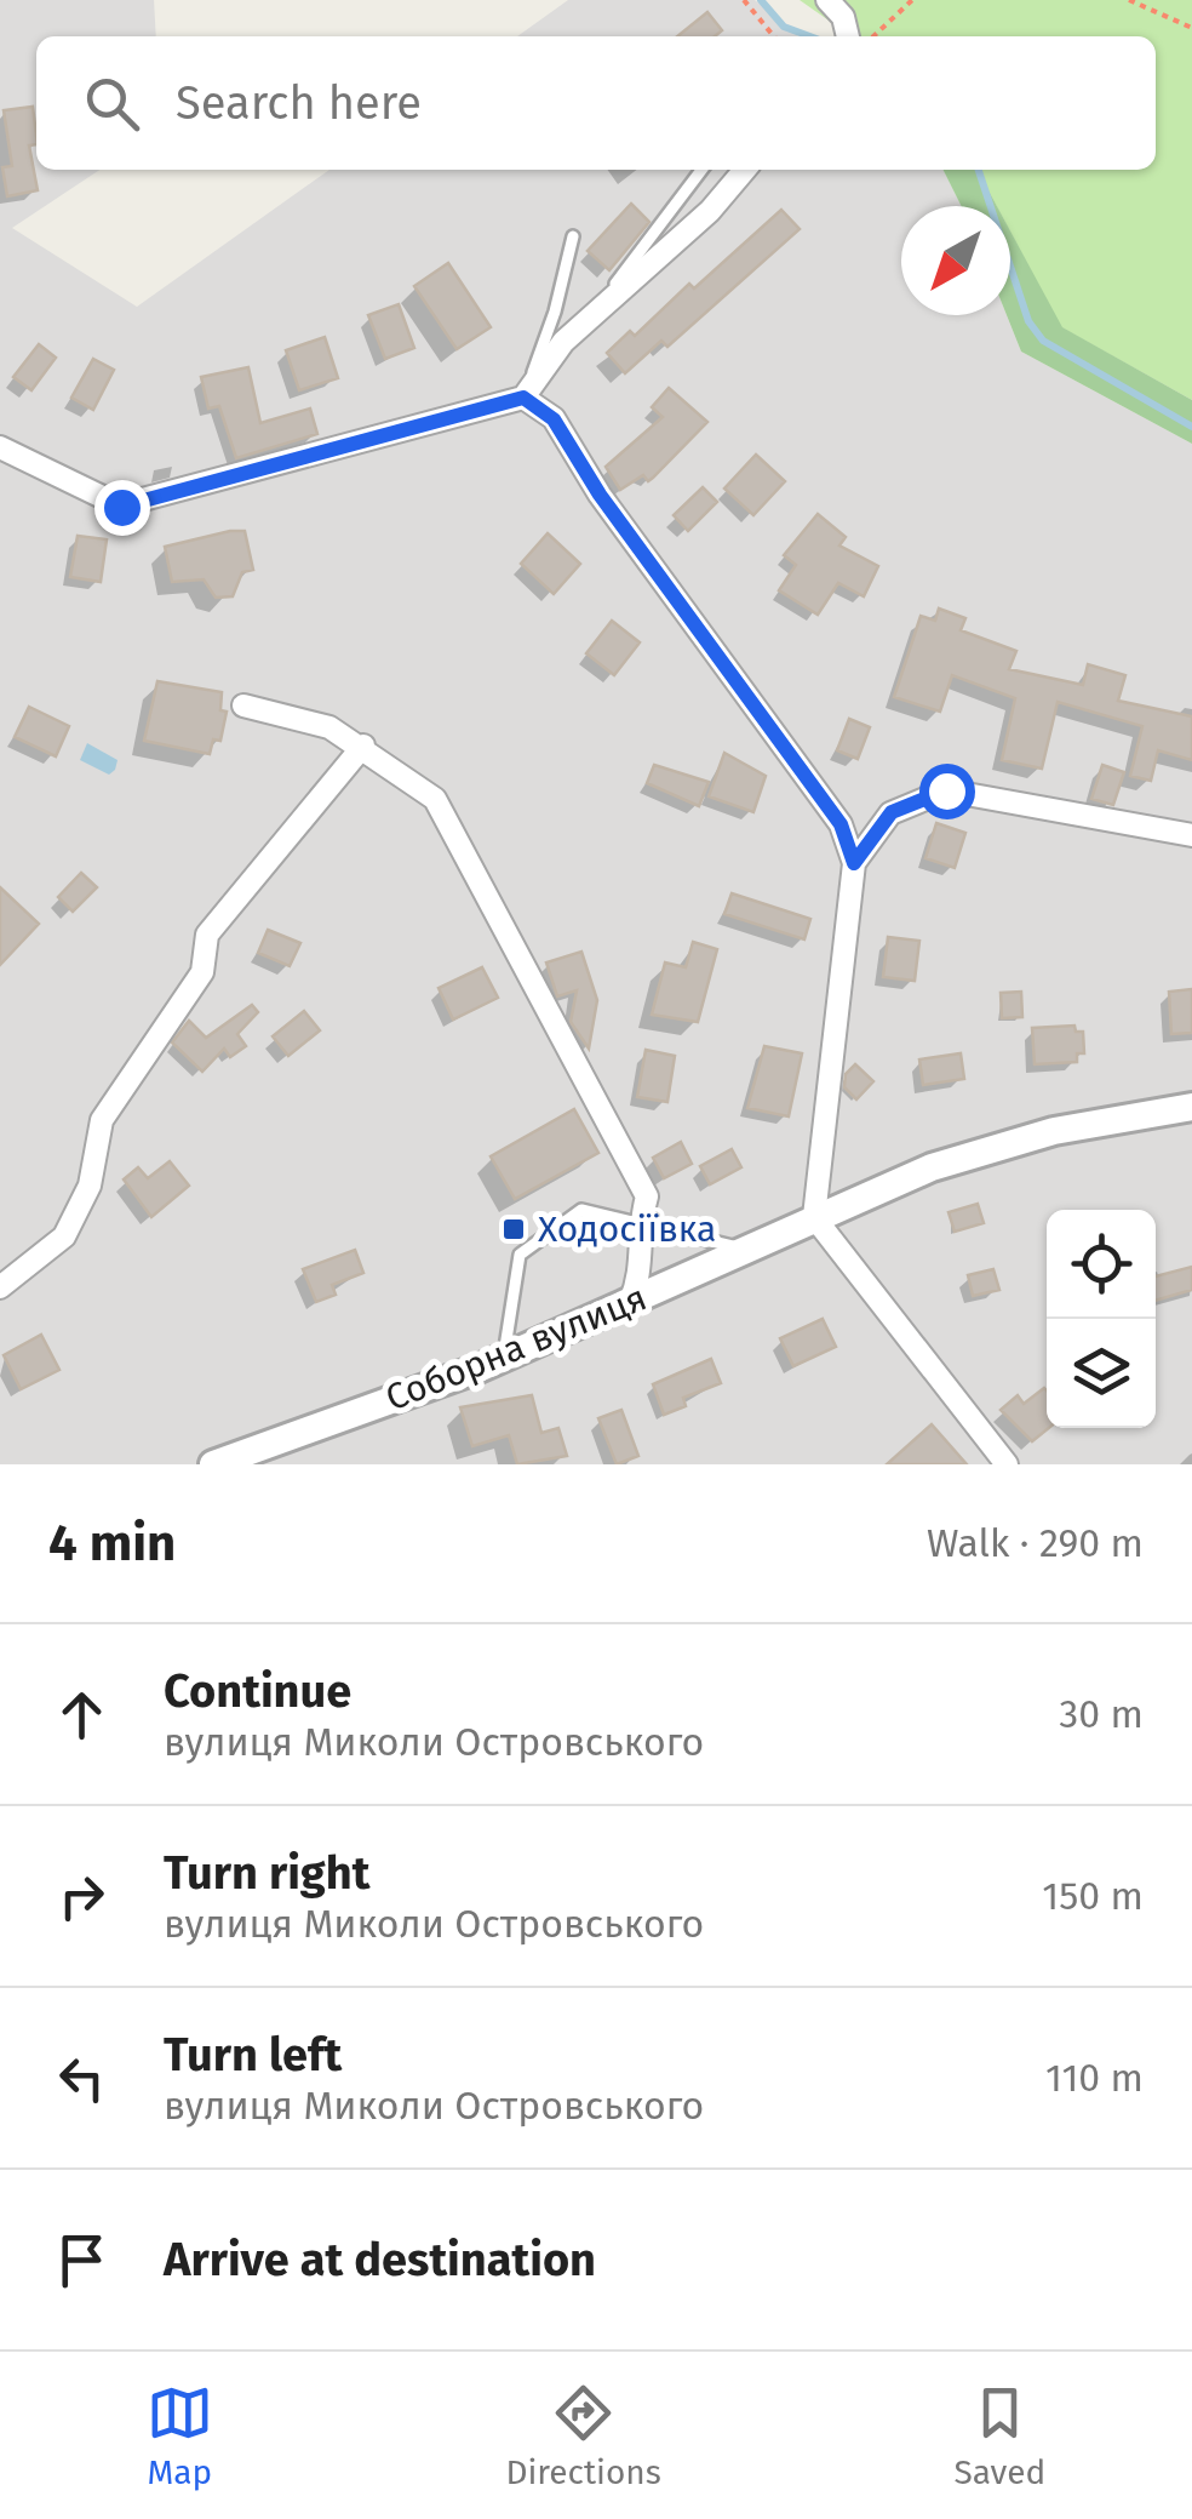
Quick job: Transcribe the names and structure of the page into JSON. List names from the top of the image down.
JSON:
{
  "streets": {
    "street": ["Соборна вулиця"]
  },
  "places": {
    "transit": ["Ходосіївка"]
  },
  "north": "bottom left",
  "page": {
    "search": "Search here",
    "heading": ["4 min", "Walk · 290 m"],
    "list": [
      ["Continue", "вулиця Миколи Островського", "30 m"],
      ["Turn right", "вулиця Миколи Островського", "150 m"],
      ["Turn left", "вулиця Миколи Островського", "110 m"],
      "Arrive at destination"
    ],
    "nav": ["Map", "Directions", "Saved"]
  }
}
